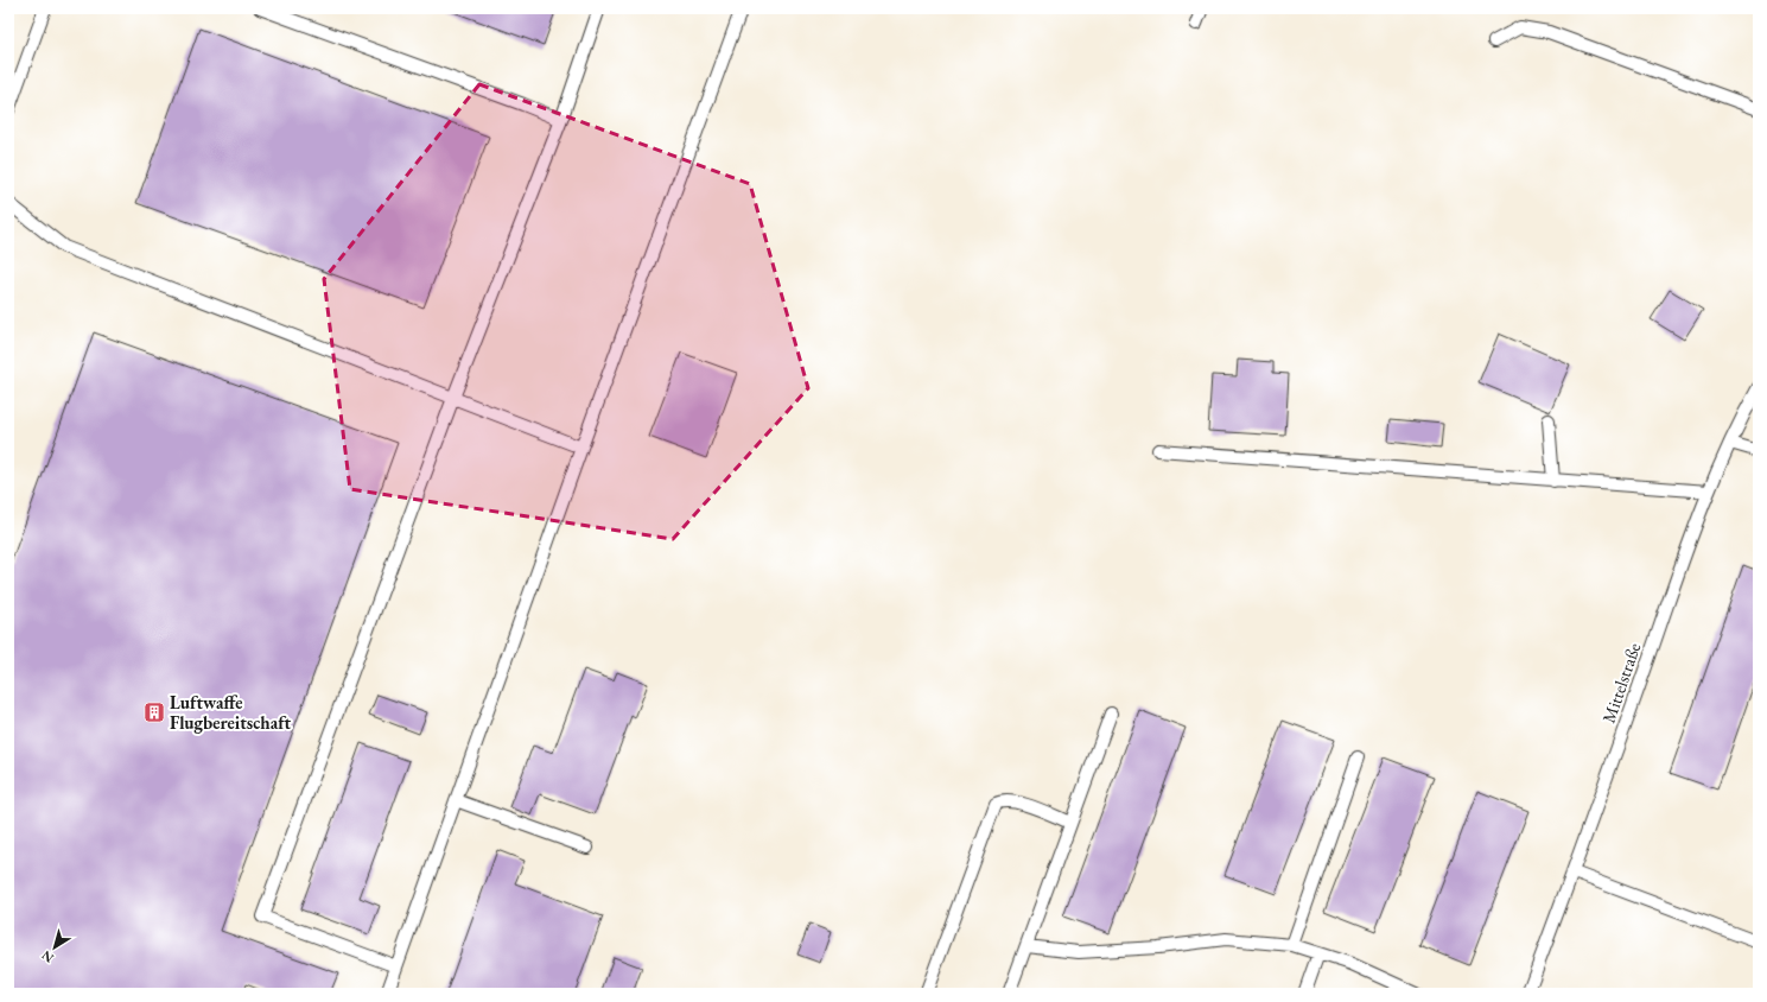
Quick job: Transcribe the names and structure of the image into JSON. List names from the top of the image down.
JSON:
{
  "streets": {
    "lane": ["Mittelstraße"]
  },
  "places": {
    "building": ["Luftwaffe Flugbereitschaft"]
  },
  "north": "bottom left"
}
